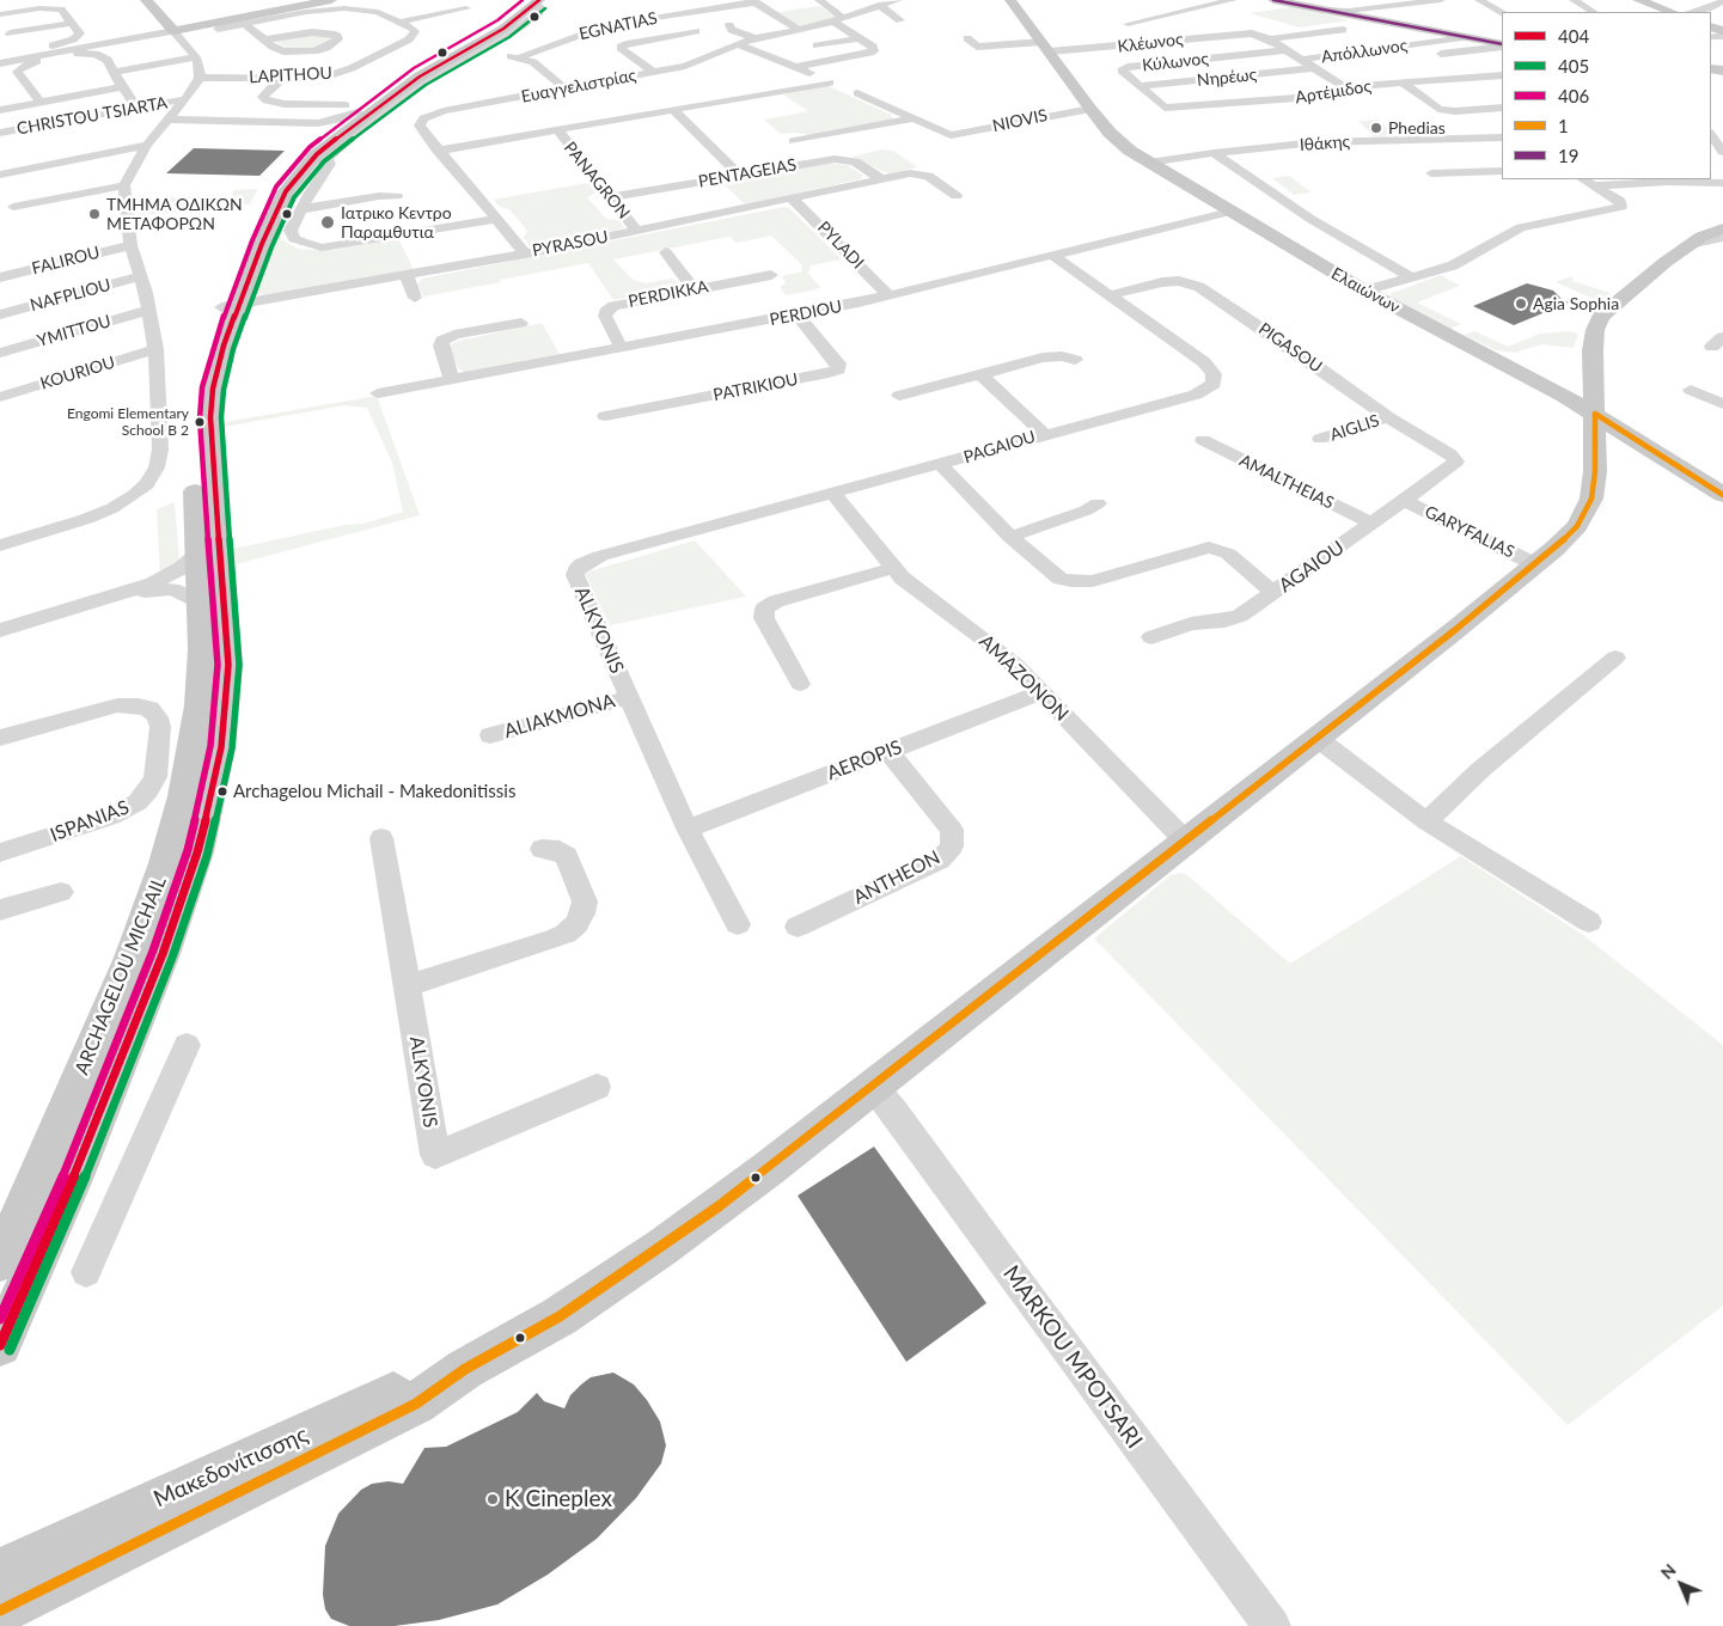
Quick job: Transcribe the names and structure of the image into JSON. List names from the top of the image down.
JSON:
{
  "streets": {
    "main road": ["Ελαιώνων", "ARCHAGELOU MICHAIL", "Μακεδονίτισσης"],
    "street": [
      "EGNATIAS",
      "Κλέωνος",
      "Απόλλωνος",
      "Κύλωνος",
      "LAPITHOU",
      "Νηρέως",
      "Ευαγγελιστρίας",
      "Αρτέμιδος",
      "CHRISTOU TSIARTA",
      "NIOVIS",
      "Ιθάκης",
      "PENTAGEIAS",
      "PANAGRON",
      "PYRASOU",
      "PYLADI",
      "FALIROU",
      "PERDIKKA",
      "NAFPLIOU",
      "PERDIOU",
      "YMITTOU",
      "PIGASOU",
      "KOURIOU",
      "PATRIKIOU",
      "AIGLIS",
      "PAGAIOU",
      "AMALTHEIAS",
      "GARYFALIAS",
      "AGAIOU",
      "ALKYONIS",
      "AMAZONON",
      "ALIAKMONA",
      "AEROPIS",
      "ISPANIAS",
      "ANTHEON",
      "MARKOU MPOTSARI"
    ]
  },
  "crossings": [
    ["Κλέωνος", "Ελαιώνων"],
    ["Κύλωνος", "Νηρέως"],
    ["Κύλωνος", "Αρτέμιδος"],
    ["Ευαγγελιστρίας", "PYRASOU"],
    ["NIOVIS", "Ελαιώνων"],
    ["Ιθάκης", "Ελαιώνων"],
    ["PENTAGEIAS", "PANAGRON"],
    ["PENTAGEIAS", "PYRASOU"],
    ["PANAGRON", "PYRASOU"],
    ["PYRASOU", "PYLADI"],
    ["PYRASOU", "ARCHAGELOU MICHAIL"],
    ["PYLADI", "PERDIOU"],
    ["Ελαιώνων", "PERDIOU"],
    ["Ελαιώνων", "Μακεδονίτισσης"],
    ["PERDIKKA", "PERDIOU"],
    ["PERDIOU", "PATRIKIOU"],
    ["PERDIOU", "PAGAIOU"],
    ["PIGASOU", "AIGLIS"],
    ["PIGASOU", "PAGAIOU"],
    ["PIGASOU", "AGAIOU"],
    ["PAGAIOU", "ALKYONIS"],
    ["PAGAIOU", "AMAZONON"],
    ["AMALTHEIAS", "AGAIOU"],
    ["GARYFALIAS", "AGAIOU"],
    ["GARYFALIAS", "Μακεδονίτισσης"],
    ["ALKYONIS", "ALIAKMONA"],
    ["ALKYONIS", "AEROPIS"],
    ["AMAZONON", "AEROPIS"],
    ["AMAZONON", "Μακεδονίτισσης"],
    ["AEROPIS", "ANTHEON"],
    ["MARKOU MPOTSARI", "Μακεδονίτισσης"]
  ],
  "places": [
    "Phedias",
    "ΤΜΗΜΑ ΟΔΙΚΩΝ ΜΕΤΑΦΟΡΩΝ",
    "Ιατρικο Κεντρο Παραμθυτια",
    "Agia Sophia",
    "Engomi Elementary School B 2",
    "Archagelou Michail - Makedonitissis",
    "K Cineplex"
  ],
  "lines": [
    "transit line 404",
    "transit line 406",
    "transit line 19",
    "transit line 405",
    "transit line 1"
  ],
  "legend": [
    "404",
    "405",
    "406",
    "1",
    "19"
  ],
  "north": "top left"
}
